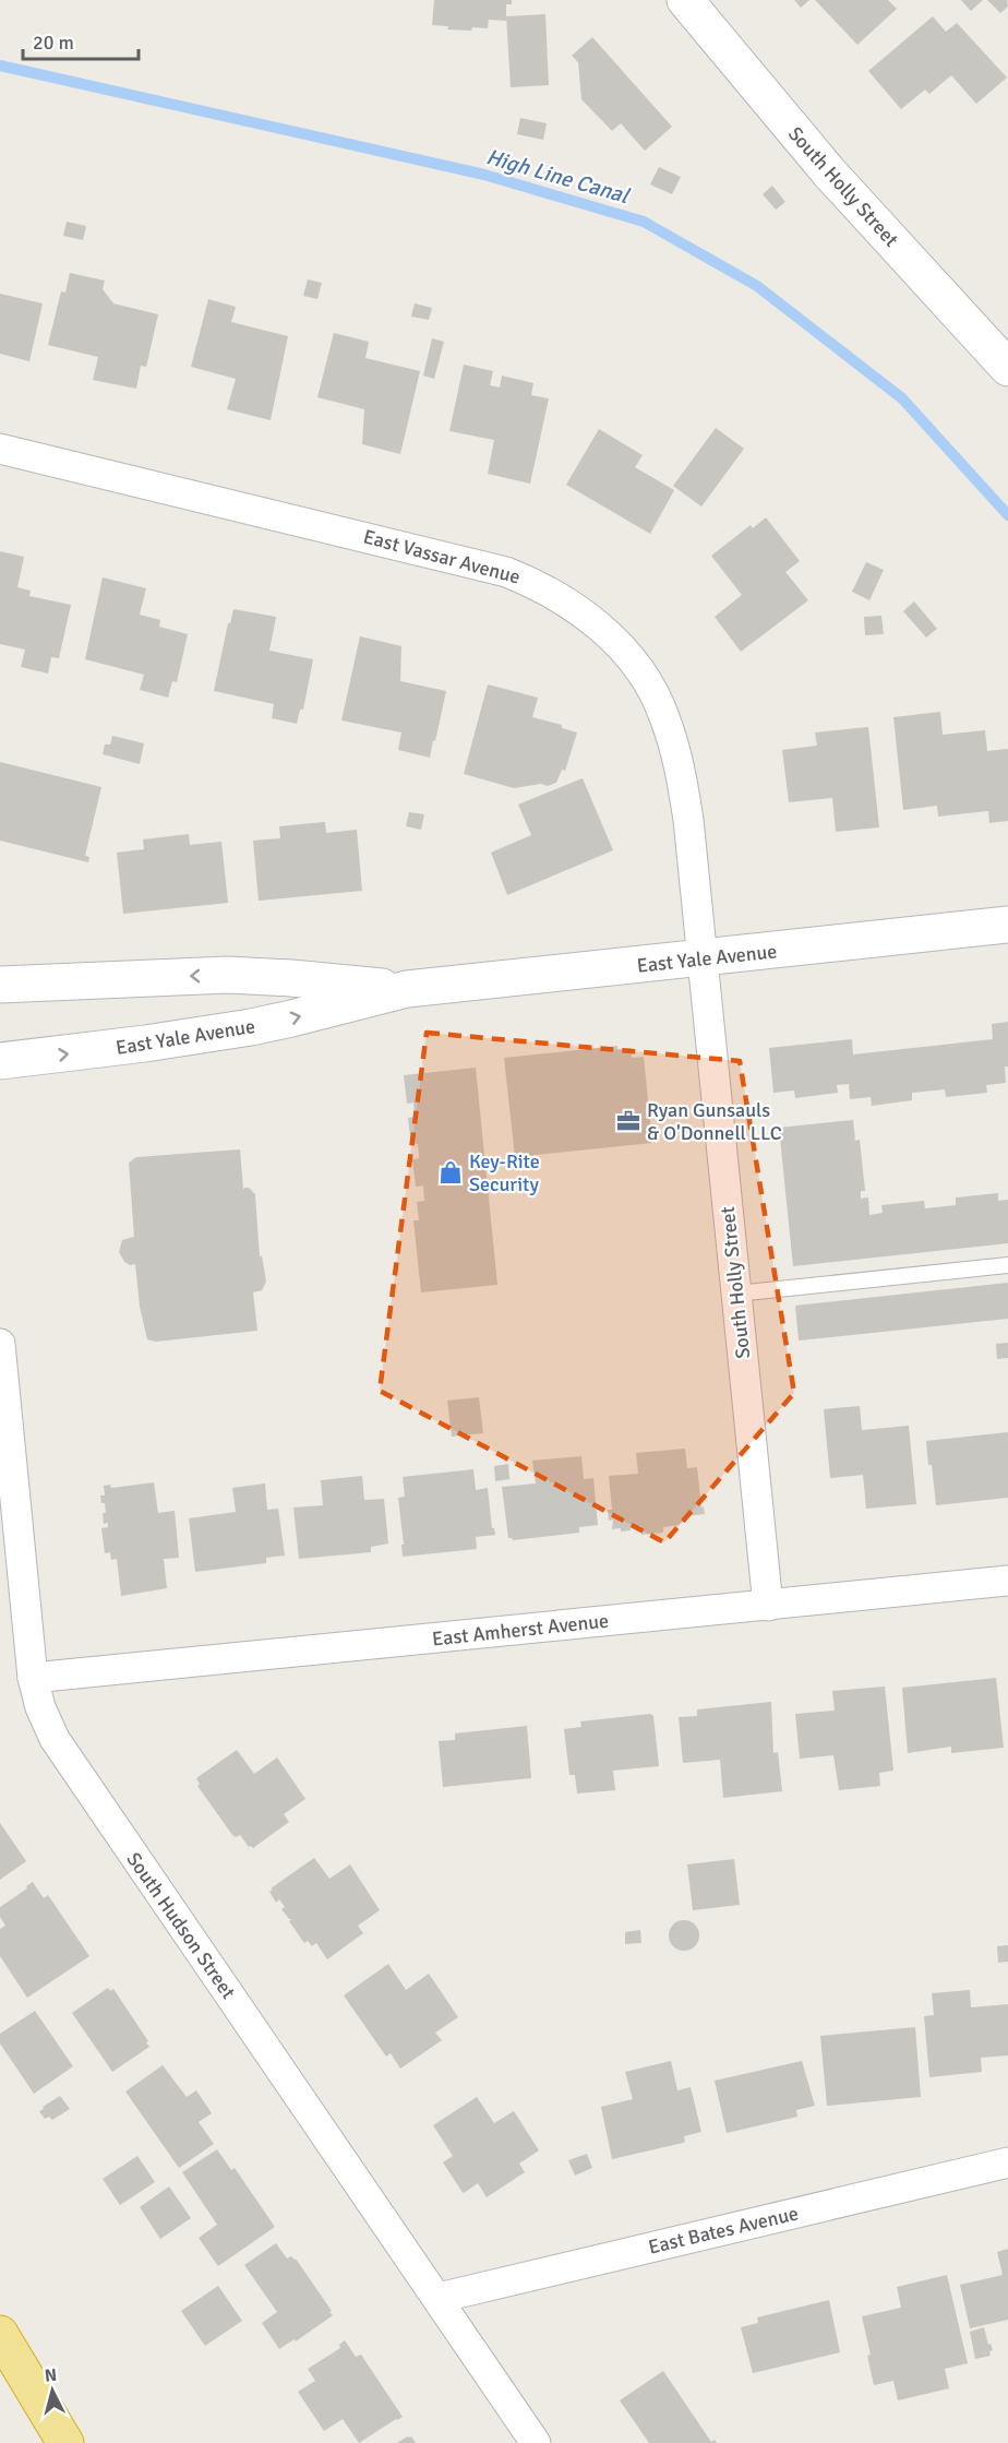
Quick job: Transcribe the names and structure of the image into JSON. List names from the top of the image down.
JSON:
{
  "streets": {
    "main road": ["South Holly Street", "East Yale Avenue"],
    "street": [
      "East Vassar Avenue",
      "East Amherst Avenue",
      "South Hudson Street",
      "East Bates Avenue"
    ]
  },
  "crossings": [
    ["South Holly Street", "East Vassar Avenue"],
    ["South Holly Street", "East Yale Avenue"],
    ["South Holly Street", "East Amherst Avenue"],
    ["East Vassar Avenue", "East Yale Avenue"],
    ["East Amherst Avenue", "South Hudson Street"],
    ["South Hudson Street", "East Bates Avenue"]
  ],
  "water": ["High Line Canal"],
  "places": {
    "office": ["Ryan Gunsauls & O'Donnell LLC"],
    "shop": ["Key-Rite Security"]
  },
  "scale_bar": "20 m",
  "north": "top"
}
